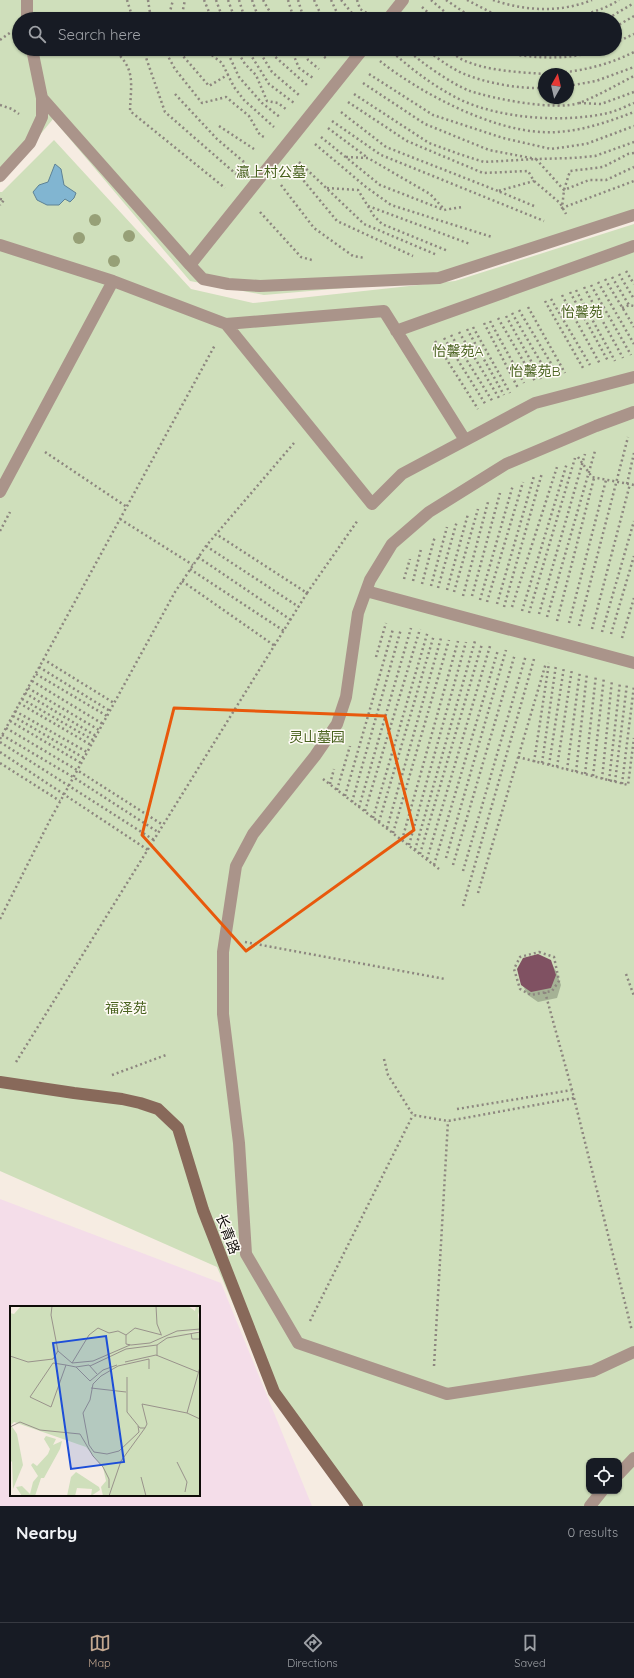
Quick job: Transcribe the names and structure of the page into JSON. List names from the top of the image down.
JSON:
{
  "streets": {
    "street": ["长青路"]
  },
  "parks": [
    "瀛上村公墓",
    "怡馨苑",
    "怡馨苑A",
    "怡馨苑B",
    "灵山墓园",
    "福泽苑"
  ],
  "north": "top",
  "page": {
    "search": "Search here",
    "heading": ["Nearby", "0 results"],
    "nav": ["Map", "Directions", "Saved"]
  }
}
